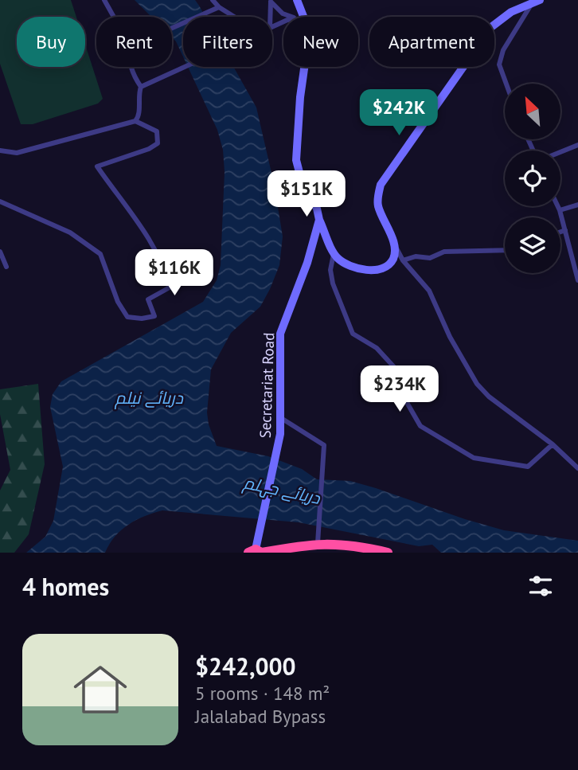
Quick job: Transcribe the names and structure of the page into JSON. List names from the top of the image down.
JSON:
{
  "streets": {
    "main road": ["Secretariat Road"]
  },
  "water": ["دریائے نیلم", "دریائے جہلم"],
  "north": "top left",
  "page": {
    "chip": [
      "Buy",
      "Rent",
      "Filters",
      "New",
      "Apartment"
    ],
    "price": [
      "$242K",
      "$151K",
      "$116K",
      "$234K"
    ],
    "heading": "4 homes",
    "list": [
      {
        "name": "$242,000",
        "note": "5 rooms · 148 m² · Jalalabad Bypass"
      }
    ]
  }
}
